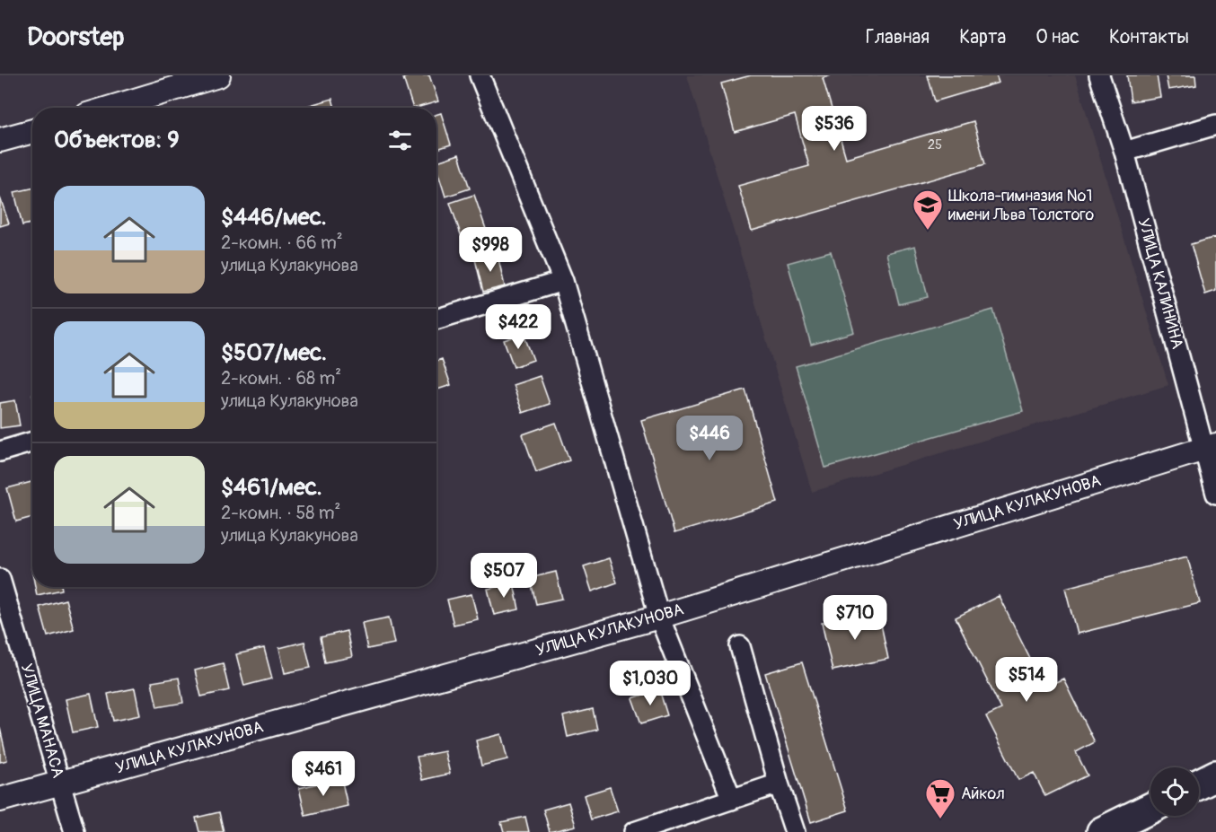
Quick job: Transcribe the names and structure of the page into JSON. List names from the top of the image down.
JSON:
{
  "streets": {
    "street": ["УЛИЦА КАЛИНИНА", "УЛИЦА КУЛАКУНОВА", "УЛИЦА МАНАСА"]
  },
  "crossings": [
    ["УЛИЦА КАЛИНИНА", "УЛИЦА КУЛАКУНОВА"],
    ["УЛИЦА КУЛАКУНОВА", "УЛИЦА МАНАСА"]
  ],
  "places": {
    "school or university": ["Школа-гимназия №1 имени Льва Толстого"],
    "supermarket": ["Айкол"]
  },
  "house_numbers": ["25"],
  "page": {
    "header": "Doorstep",
    "nav": [
      "Главная",
      "Карта",
      "О нас",
      "Контакты"
    ],
    "price": [
      "$536",
      "$998",
      "$422",
      "$446",
      "$507",
      "$710",
      "$514",
      "$1,030",
      "$461"
    ],
    "heading": "Объектов: 9",
    "list": [
      {
        "name": "$446/мес.",
        "note": "2-комн. · 66 m² · улица Кулакунова"
      },
      {
        "name": "$507/мес.",
        "note": "2-комн. · 68 m² · улица Кулакунова"
      },
      {
        "name": "$461/мес.",
        "note": "2-комн. · 58 m² · улица Кулакунова"
      }
    ]
  }
}
